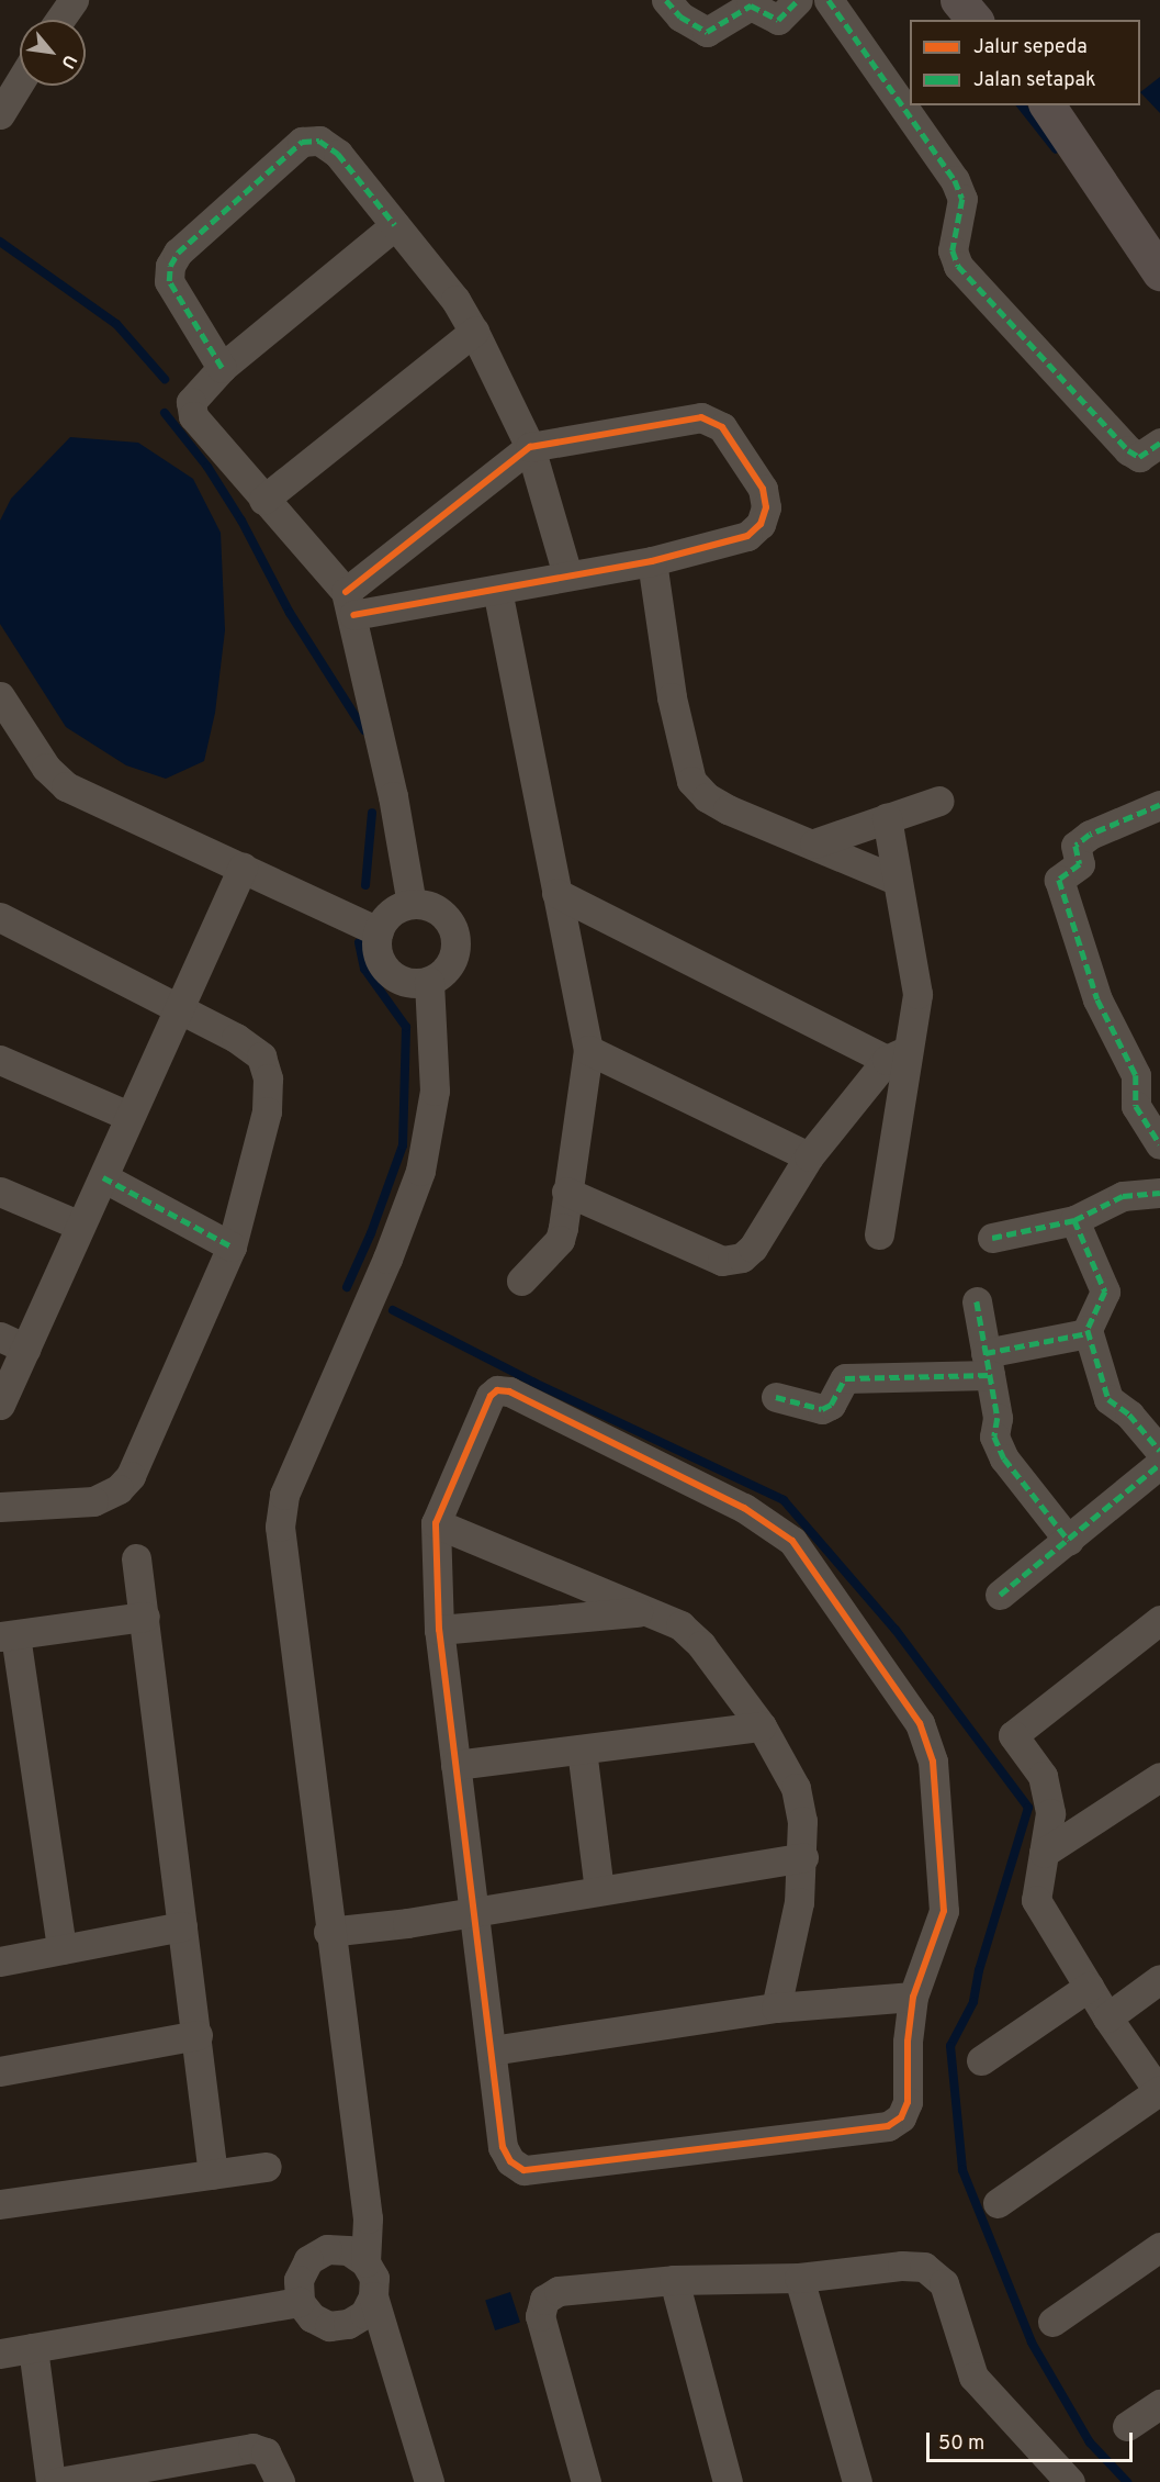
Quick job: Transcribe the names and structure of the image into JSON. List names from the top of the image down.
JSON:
{
  "legend": ["Jalur sepeda", "Jalan setapak"],
  "scale_bar": "50 m",
  "north": "bottom right"
}
